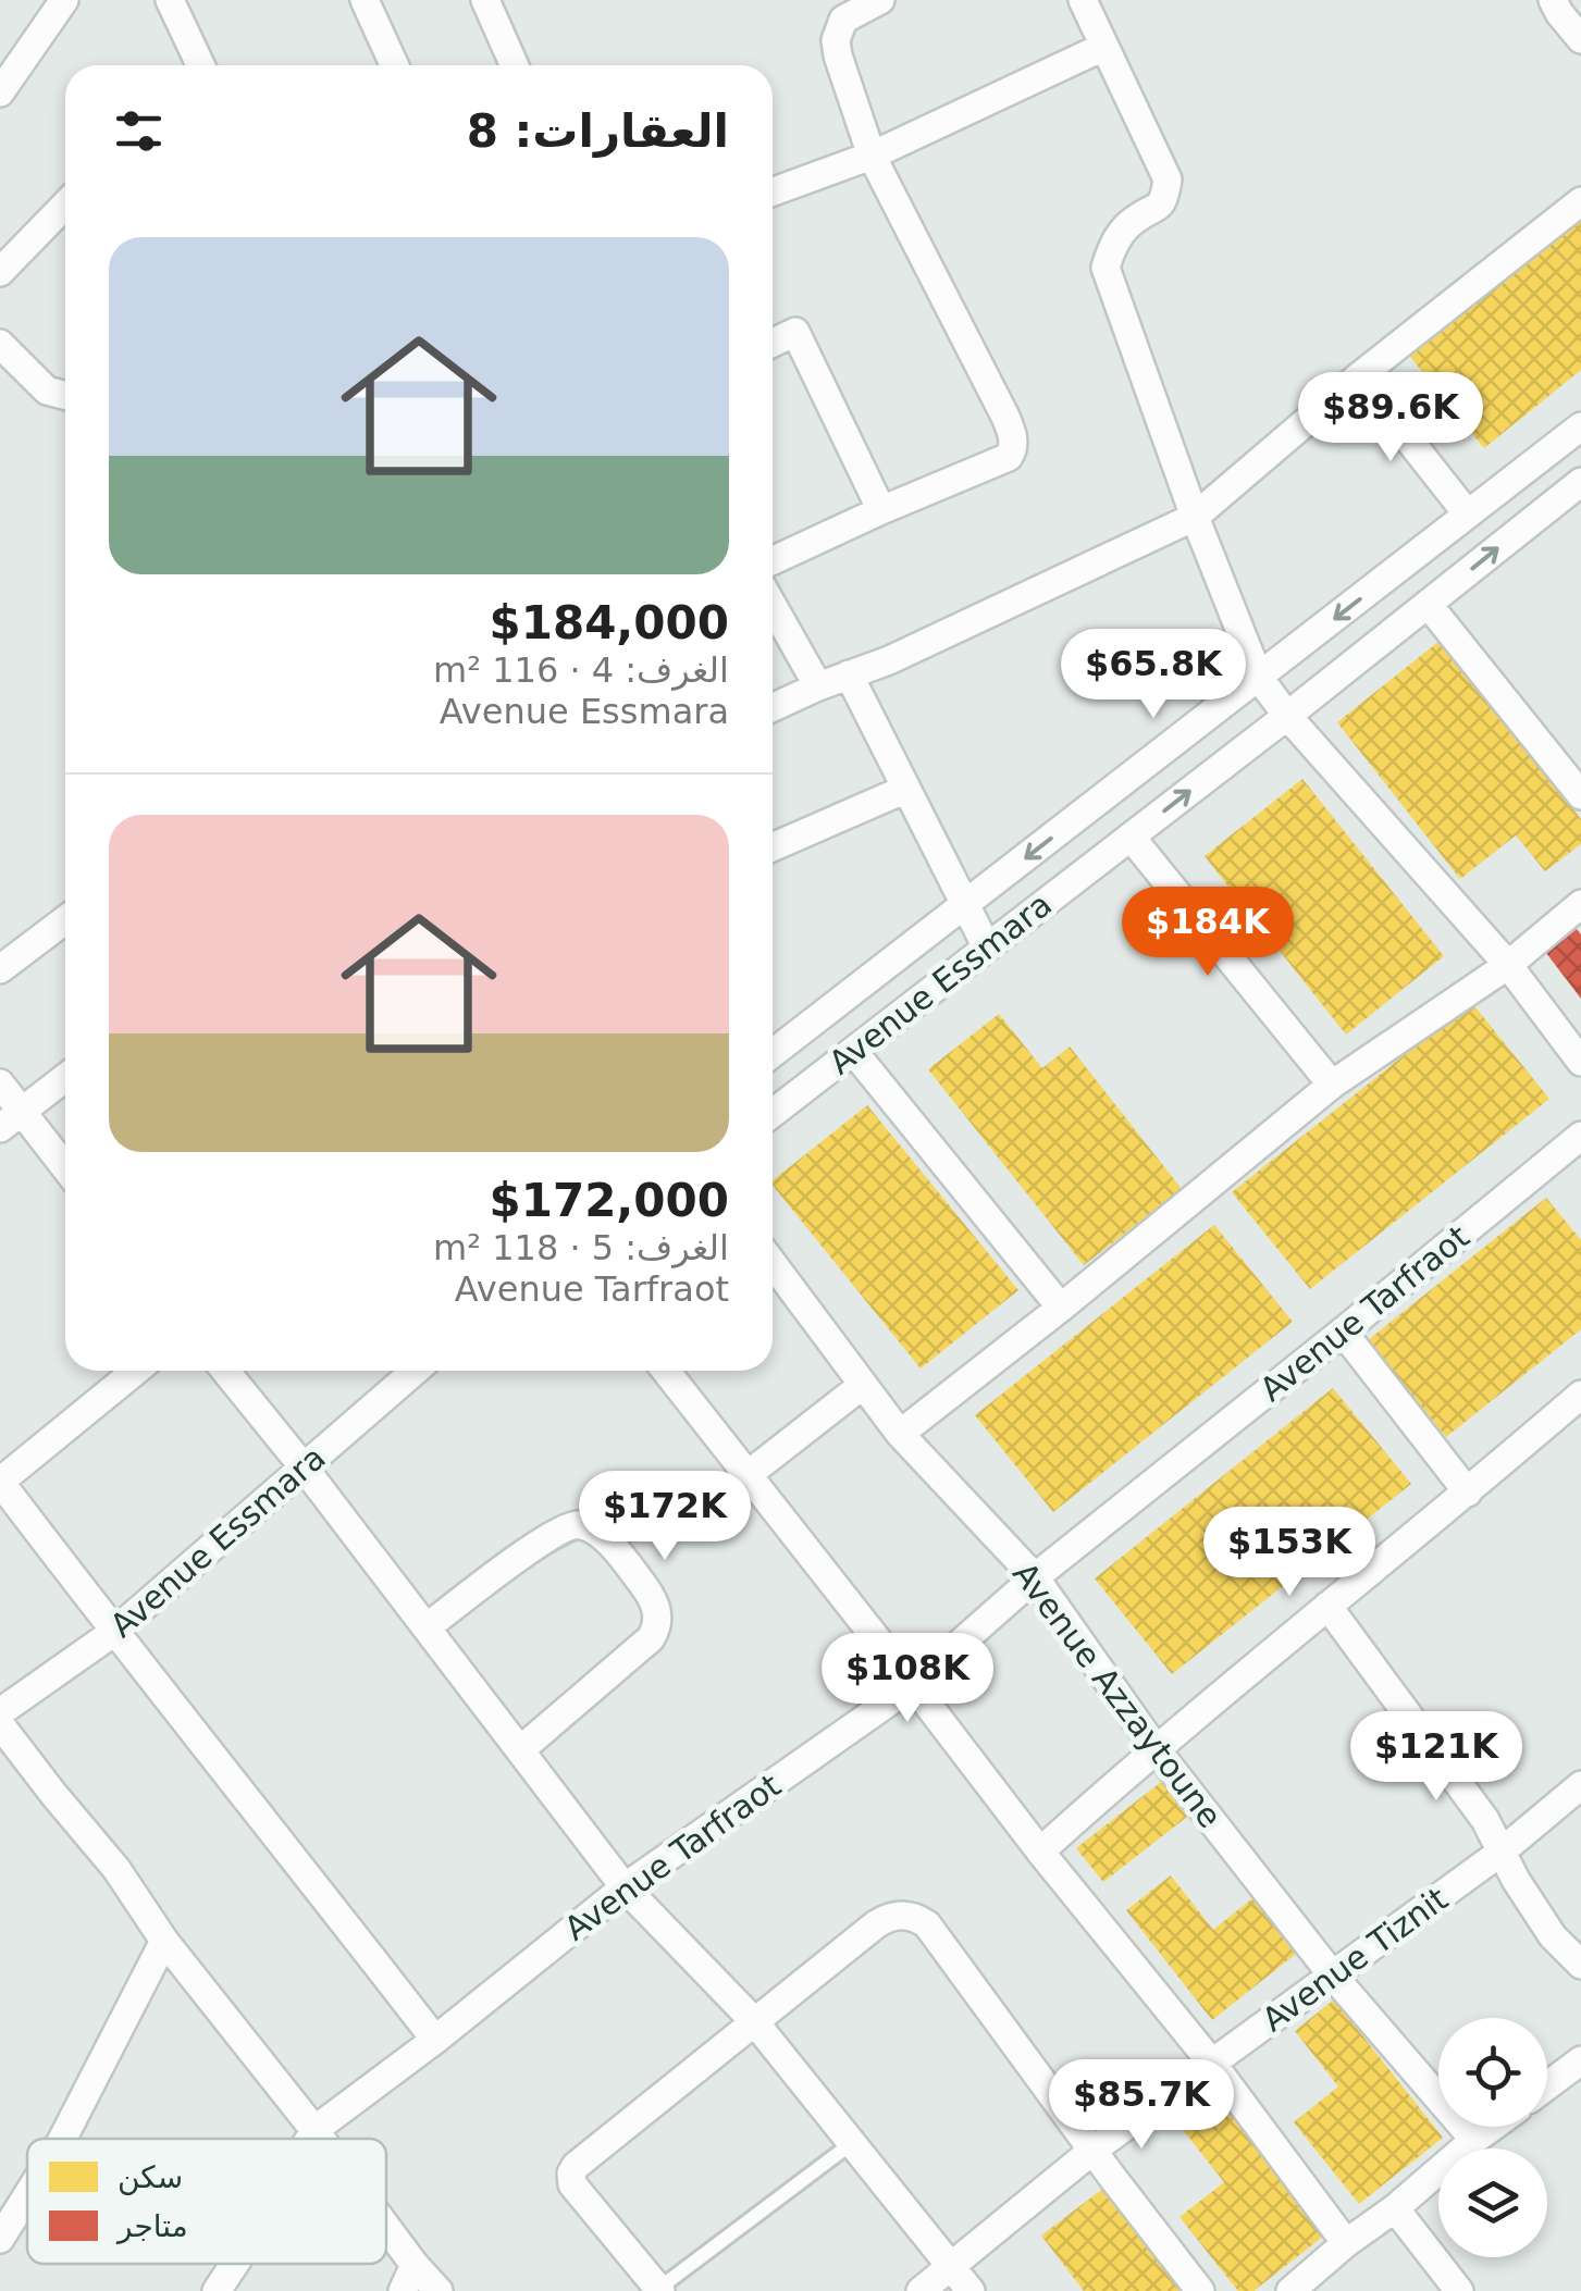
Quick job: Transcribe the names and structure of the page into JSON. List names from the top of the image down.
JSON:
{
  "streets": {
    "street": [
      "Avenue Essmara",
      "Avenue Tarfraot",
      "Avenue Azzaytoune",
      "Avenue Tiznit"
    ]
  },
  "crossings": [
    ["Avenue Tarfraot", "Avenue Azzaytoune"],
    ["Avenue Azzaytoune", "Avenue Tiznit"]
  ],
  "legend": ["سكن", "متاجر"],
  "page": {
    "heading": "العقارات: 8",
    "list": [
      {
        "name": "$184,000",
        "note": "الغرف: 4 · 116 m² · Avenue Essmara"
      },
      {
        "name": "$172,000",
        "note": "الغرف: 5 · 118 m² · Avenue Tarfraot"
      }
    ],
    "price": [
      "$89.6K",
      "$65.8K",
      "$184K",
      "$172K",
      "$153K",
      "$108K",
      "$121K",
      "$85.7K"
    ]
  }
}
